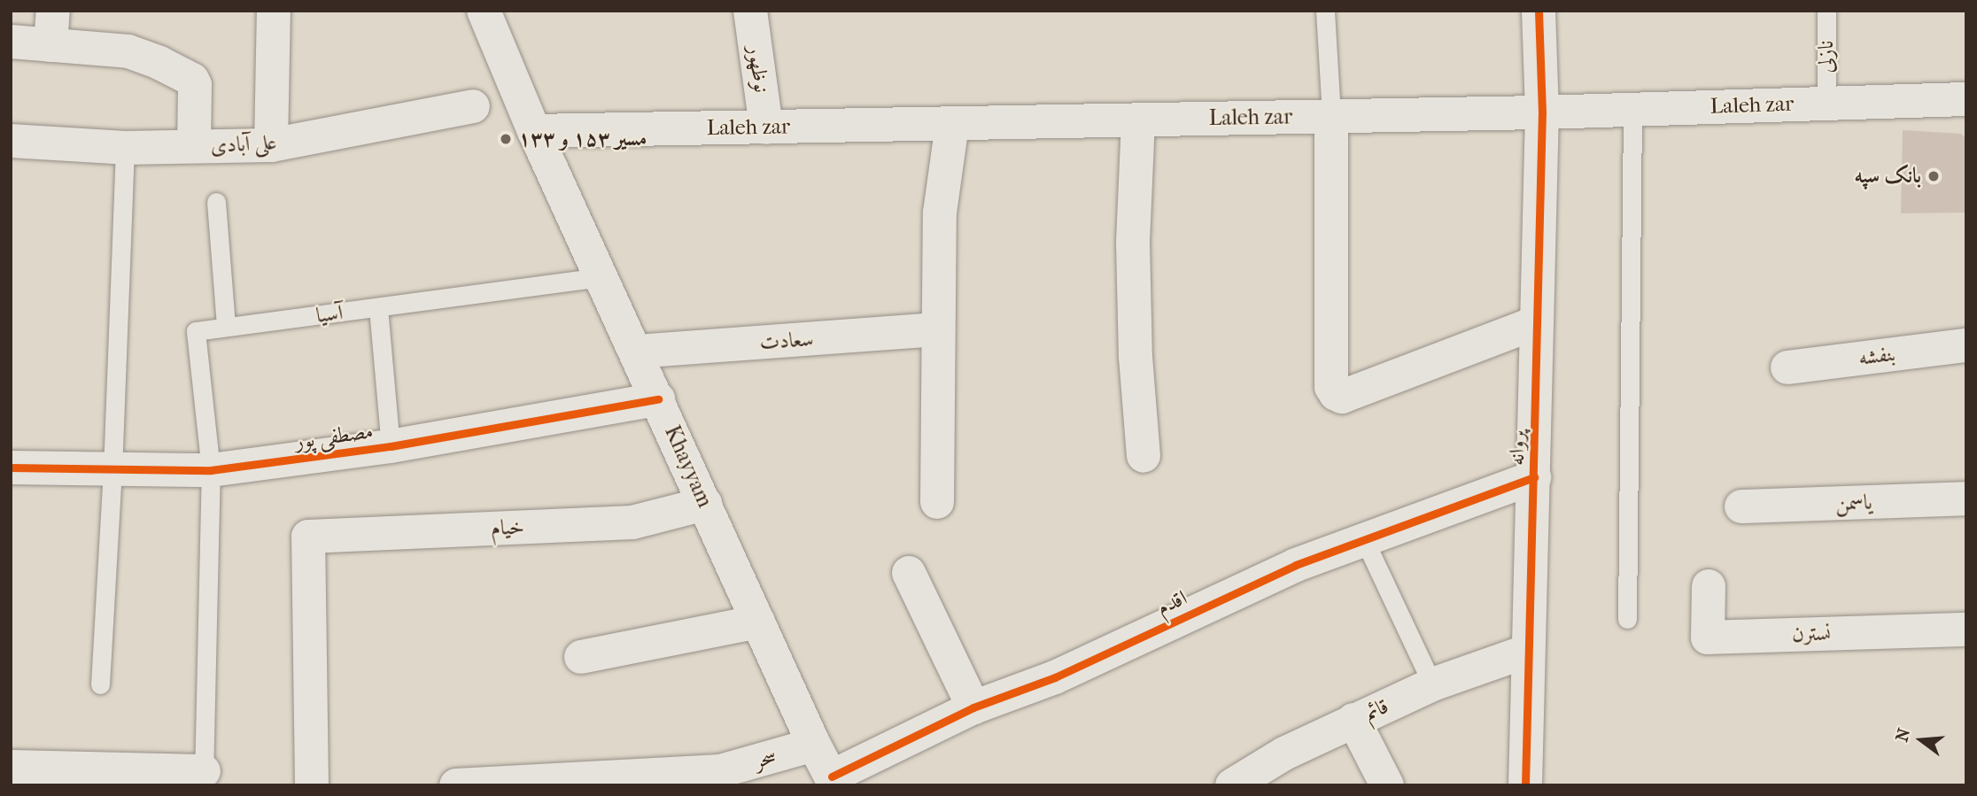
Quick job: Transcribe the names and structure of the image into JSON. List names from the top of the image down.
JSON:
{
  "streets": {
    "street": [
      "نوظهور",
      "Laleh zar",
      "علی آبادی",
      "سعادت",
      "بنفشه",
      "مصطفی پور",
      "پروانه",
      "Khayyam",
      "یاسمن",
      "خیام",
      "اقدم",
      "نسترن",
      "قائم",
      "سحر"
    ],
    "lane": ["نازلی", "آسیا"]
  },
  "crossings": [
    ["نازلی", "Laleh zar"],
    ["نوظهور", "Laleh zar"],
    ["Laleh zar", "پروانه"],
    ["Laleh zar", "Khayyam"],
    ["آسیا", "مصطفی پور"],
    ["آسیا", "Khayyam"],
    ["سعادت", "Khayyam"],
    ["مصطفی پور", "Khayyam"],
    ["پروانه", "اقدم"],
    ["پروانه", "قائم"],
    ["Khayyam", "خیام"],
    ["Khayyam", "اقدم"],
    ["Khayyam", "سحر"]
  ],
  "places": ["مسیر ۱۵۳ و ۱۳۳", "بانک سپه"],
  "north": "left"
}
